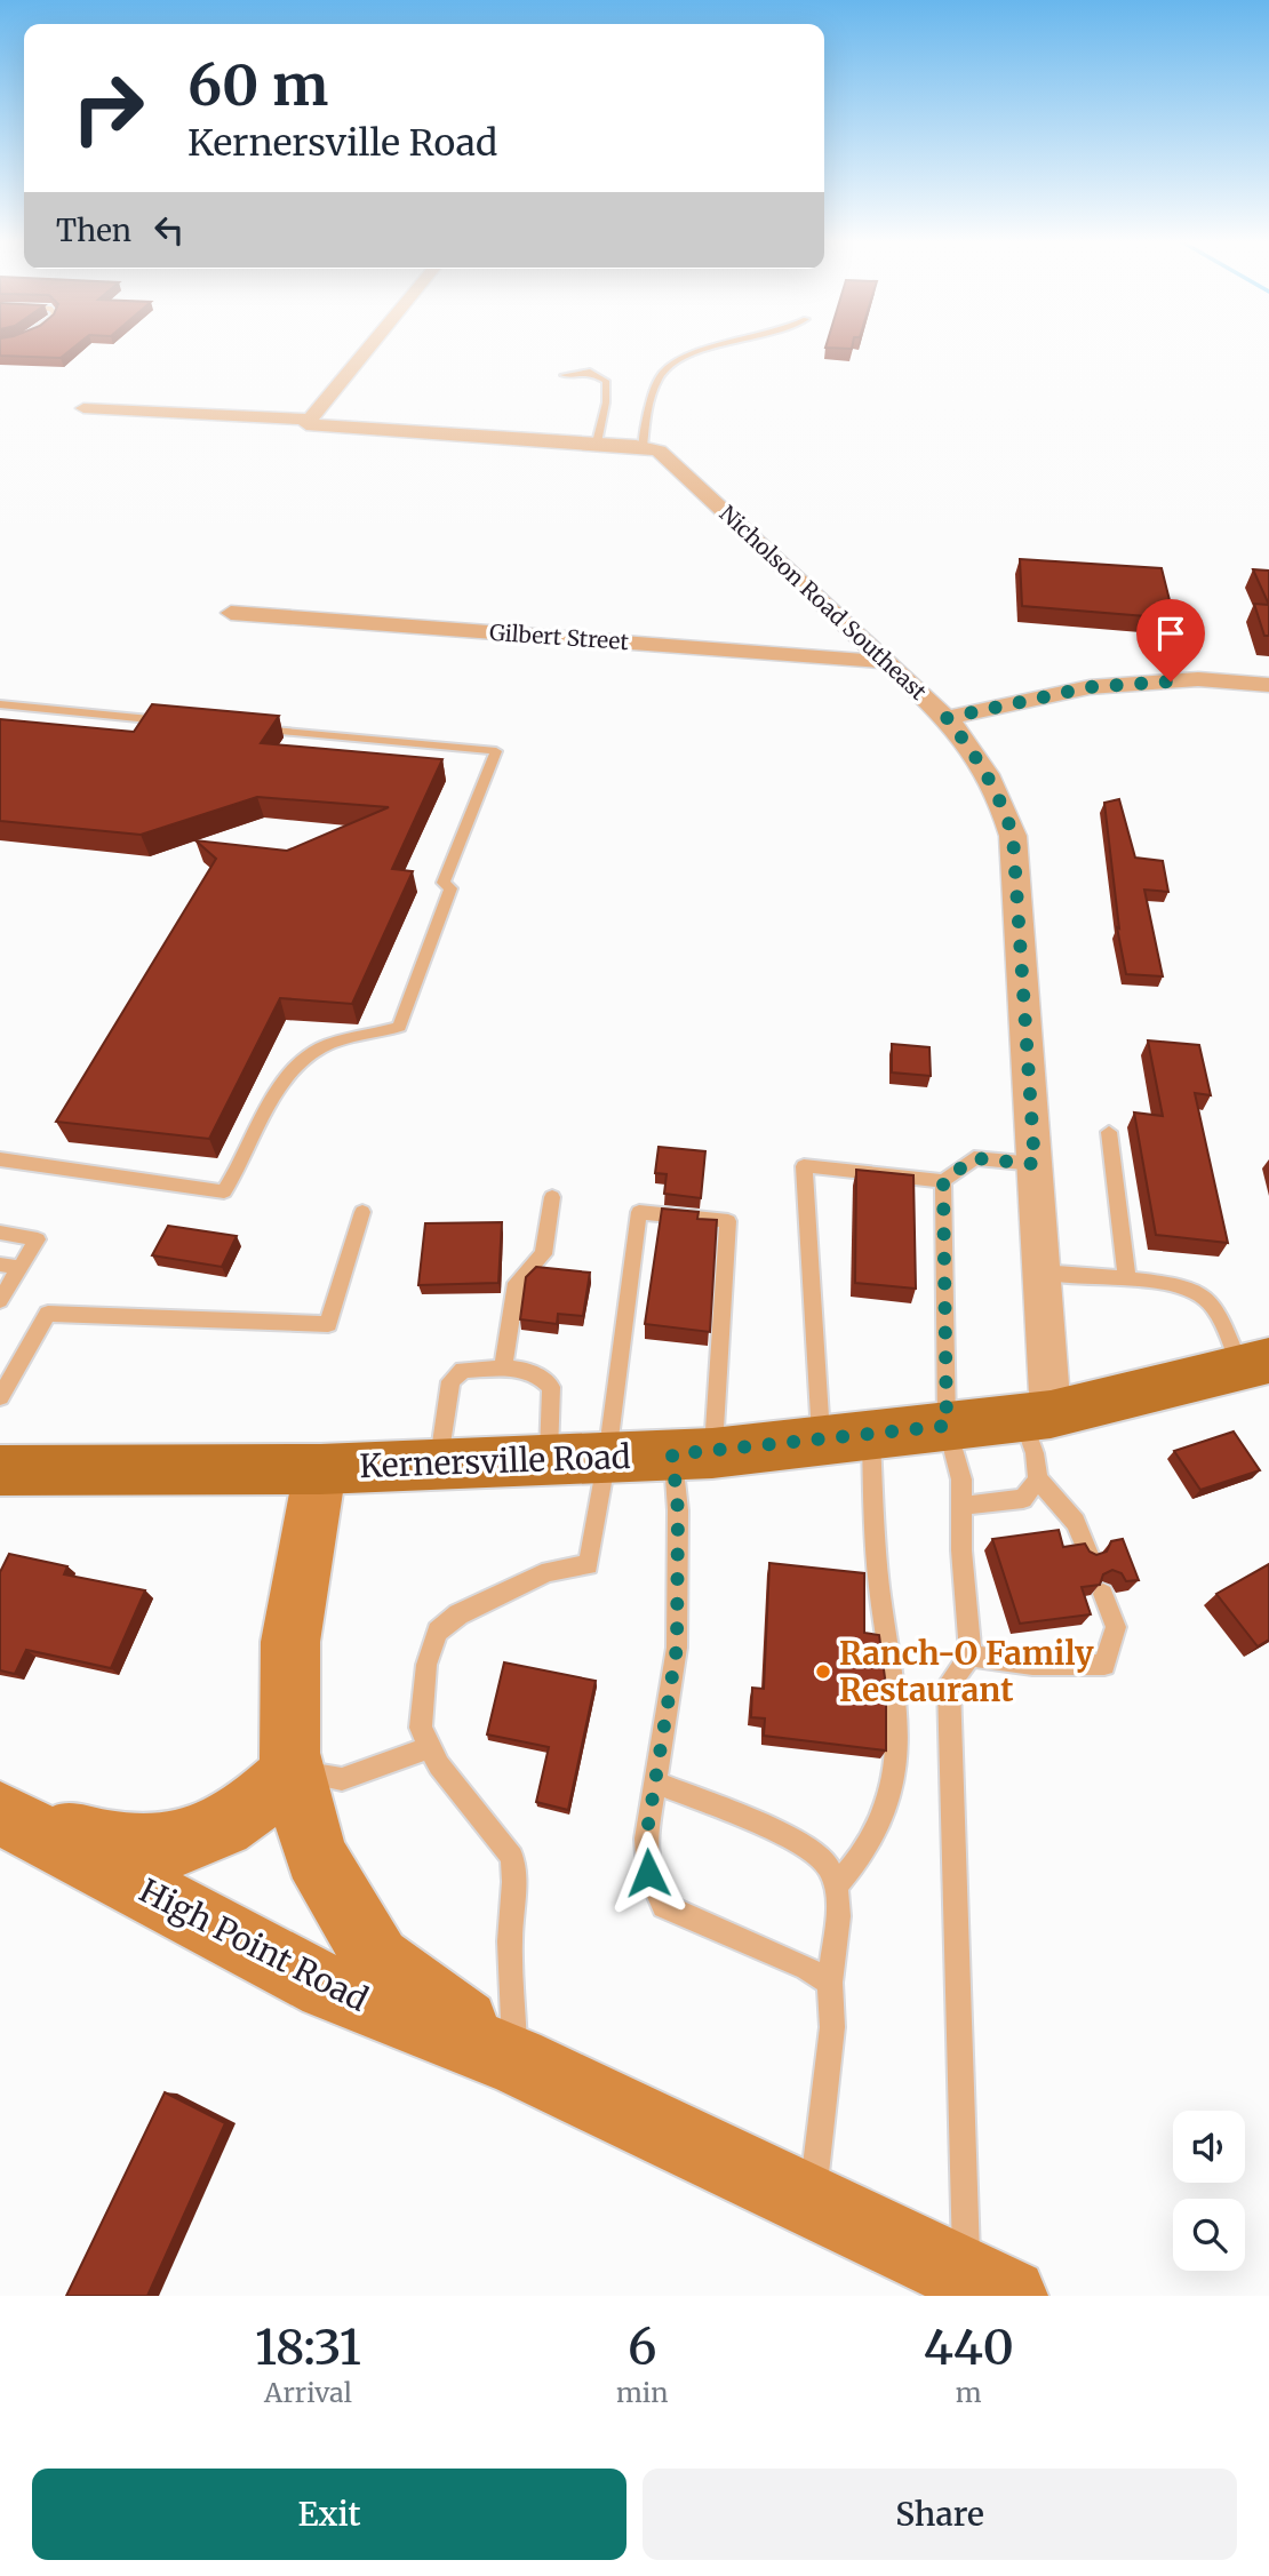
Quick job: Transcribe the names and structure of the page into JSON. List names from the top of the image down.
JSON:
{
  "streets": {
    "main road": ["Kernersville Road", "High Point Road"],
    "street": ["Nicholson Road Southeast", "Gilbert Street"]
  },
  "crossings": [
    ["Nicholson Road Southeast", "Gilbert Street"],
    ["Nicholson Road Southeast", "Kernersville Road"],
    ["Kernersville Road", "High Point Road"]
  ],
  "places": ["Ranch-O Family Restaurant"],
  "page": {
    "turn": ["60 m", "Kernersville Road"],
    "then": "Then",
    "eta": [
      "18:31",
      "Arrival",
      "6",
      "min",
      "440",
      "m"
    ],
    "buttons": ["Exit", "Share"]
  }
}
